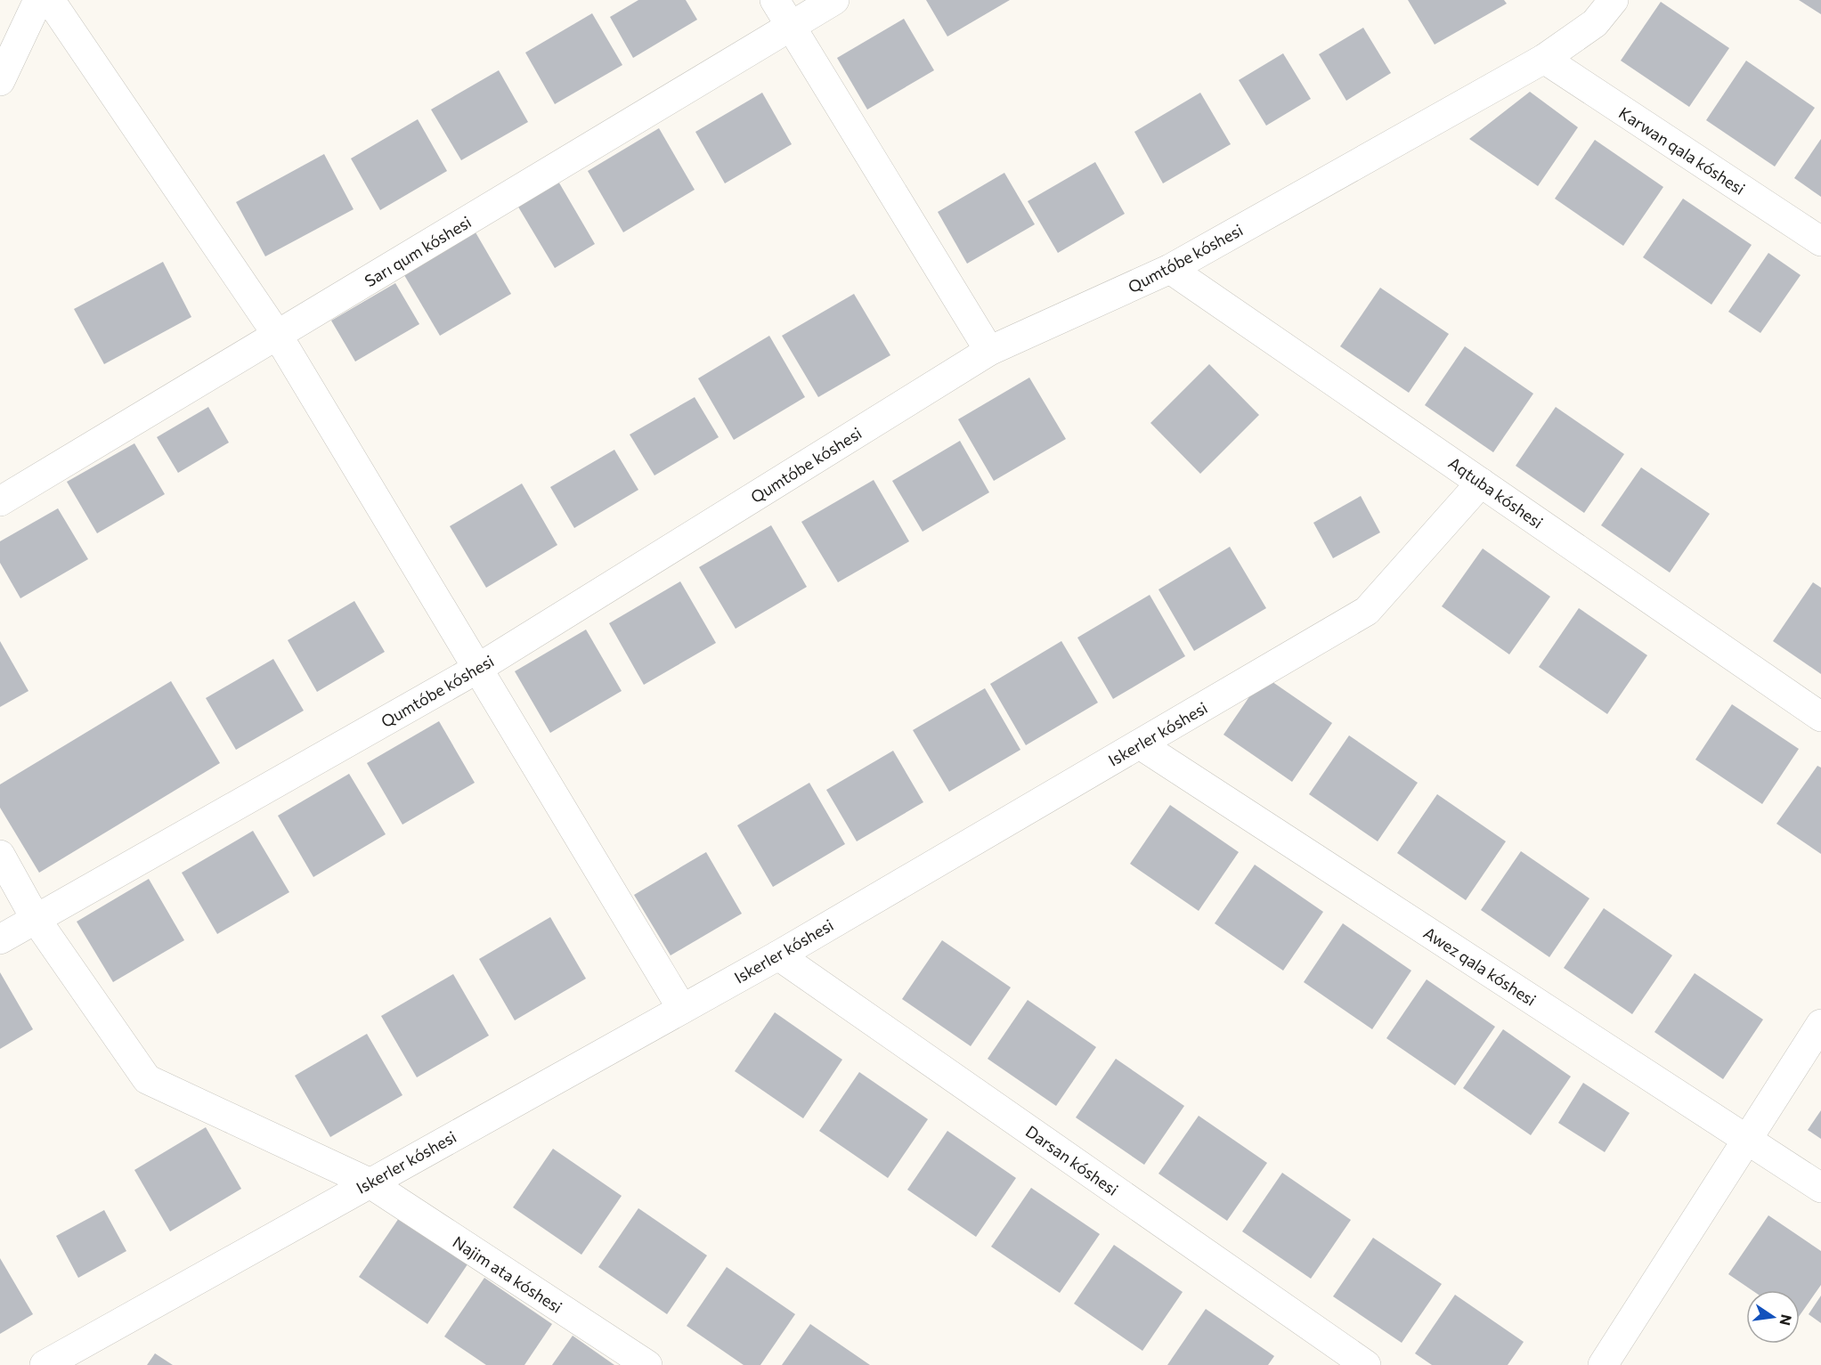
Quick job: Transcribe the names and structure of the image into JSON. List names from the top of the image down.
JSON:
{
  "streets": {
    "street": [
      "Karwan qala kóshesi",
      "Sarı qum kóshesi",
      "Qumtóbe kóshesi",
      "Aqtuba kóshesi",
      "Iskerler kóshesi",
      "Awez qala kóshesi",
      "Darsan kóshesi",
      "Najim ata kóshesi"
    ]
  },
  "crossings": [
    ["Karwan qala kóshesi", "Qumtóbe kóshesi"],
    ["Qumtóbe kóshesi", "Aqtuba kóshesi"],
    ["Qumtóbe kóshesi", "Najim ata kóshesi"],
    ["Aqtuba kóshesi", "Iskerler kóshesi"],
    ["Iskerler kóshesi", "Awez qala kóshesi"],
    ["Iskerler kóshesi", "Darsan kóshesi"],
    ["Iskerler kóshesi", "Najim ata kóshesi"]
  ],
  "north": "right"
}
